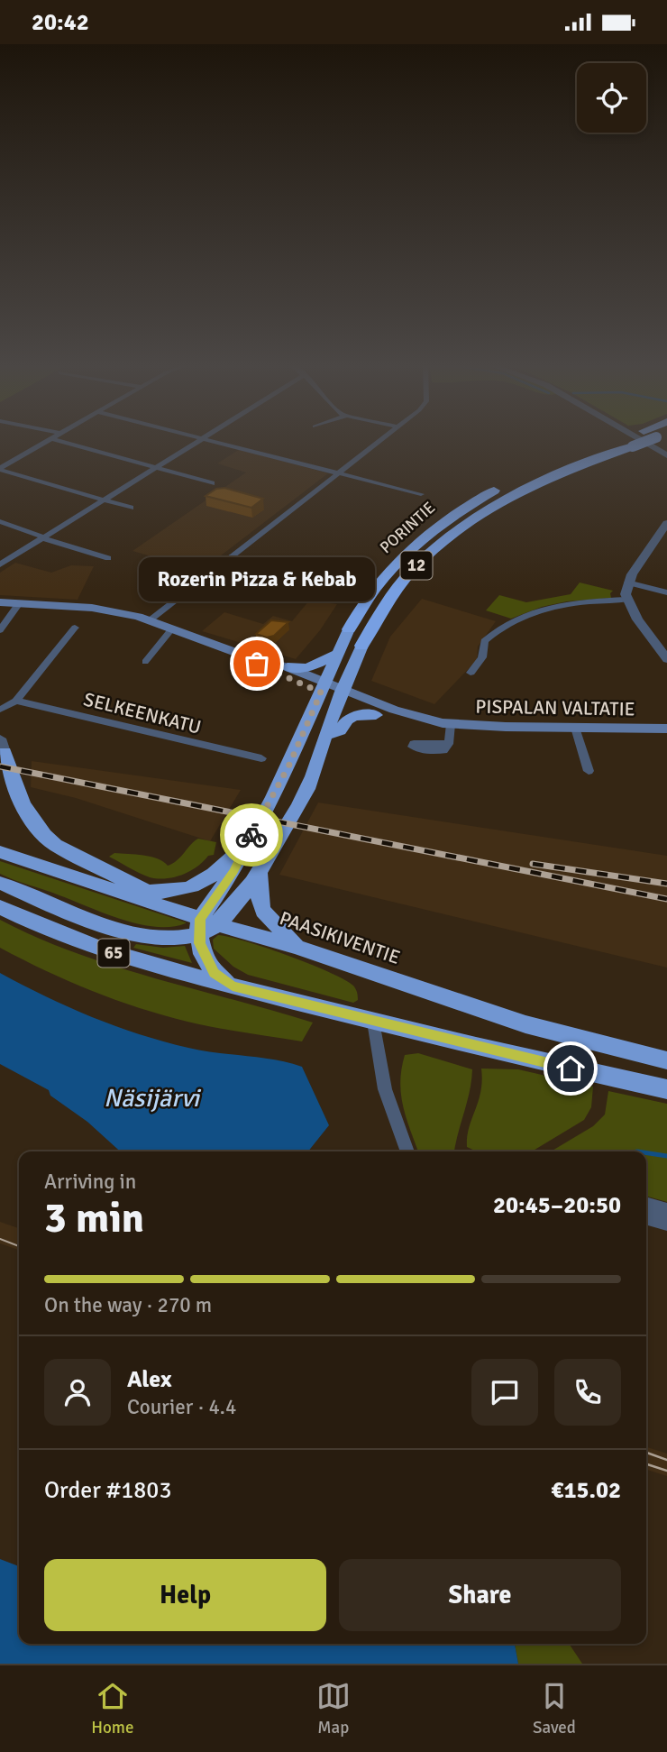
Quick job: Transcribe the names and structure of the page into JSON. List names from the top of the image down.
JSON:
{
  "streets": {
    "highway": [
      "PORINTIE",
      "12",
      "PAASIKIVENTIE",
      "65"
    ],
    "main road": ["PISPALAN VALTATIE"],
    "street": ["SELKEENKATU"]
  },
  "crossings": [
    ["PORINTIE", "12"],
    ["PORINTIE", "PISPALAN VALTATIE"],
    ["PORINTIE", "PAASIKIVENTIE"],
    ["12", "PAASIKIVENTIE"]
  ],
  "water": ["Näsijärvi"],
  "places": ["Rozerin Pizza & Kebab"],
  "page": {
    "status": "20:42",
    "bubble": "Rozerin Pizza & Kebab",
    "heading": ["3 min", "Arriving in", "20:45–20:50"],
    "panel": [
      "Alex",
      "Courier · 4.4",
      "Order #1803",
      "€15.02"
    ],
    "bar": "On the way · 270 m",
    "buttons": ["Help", "Share"],
    "tabs": ["Home", "Map", "Saved"]
  }
}
